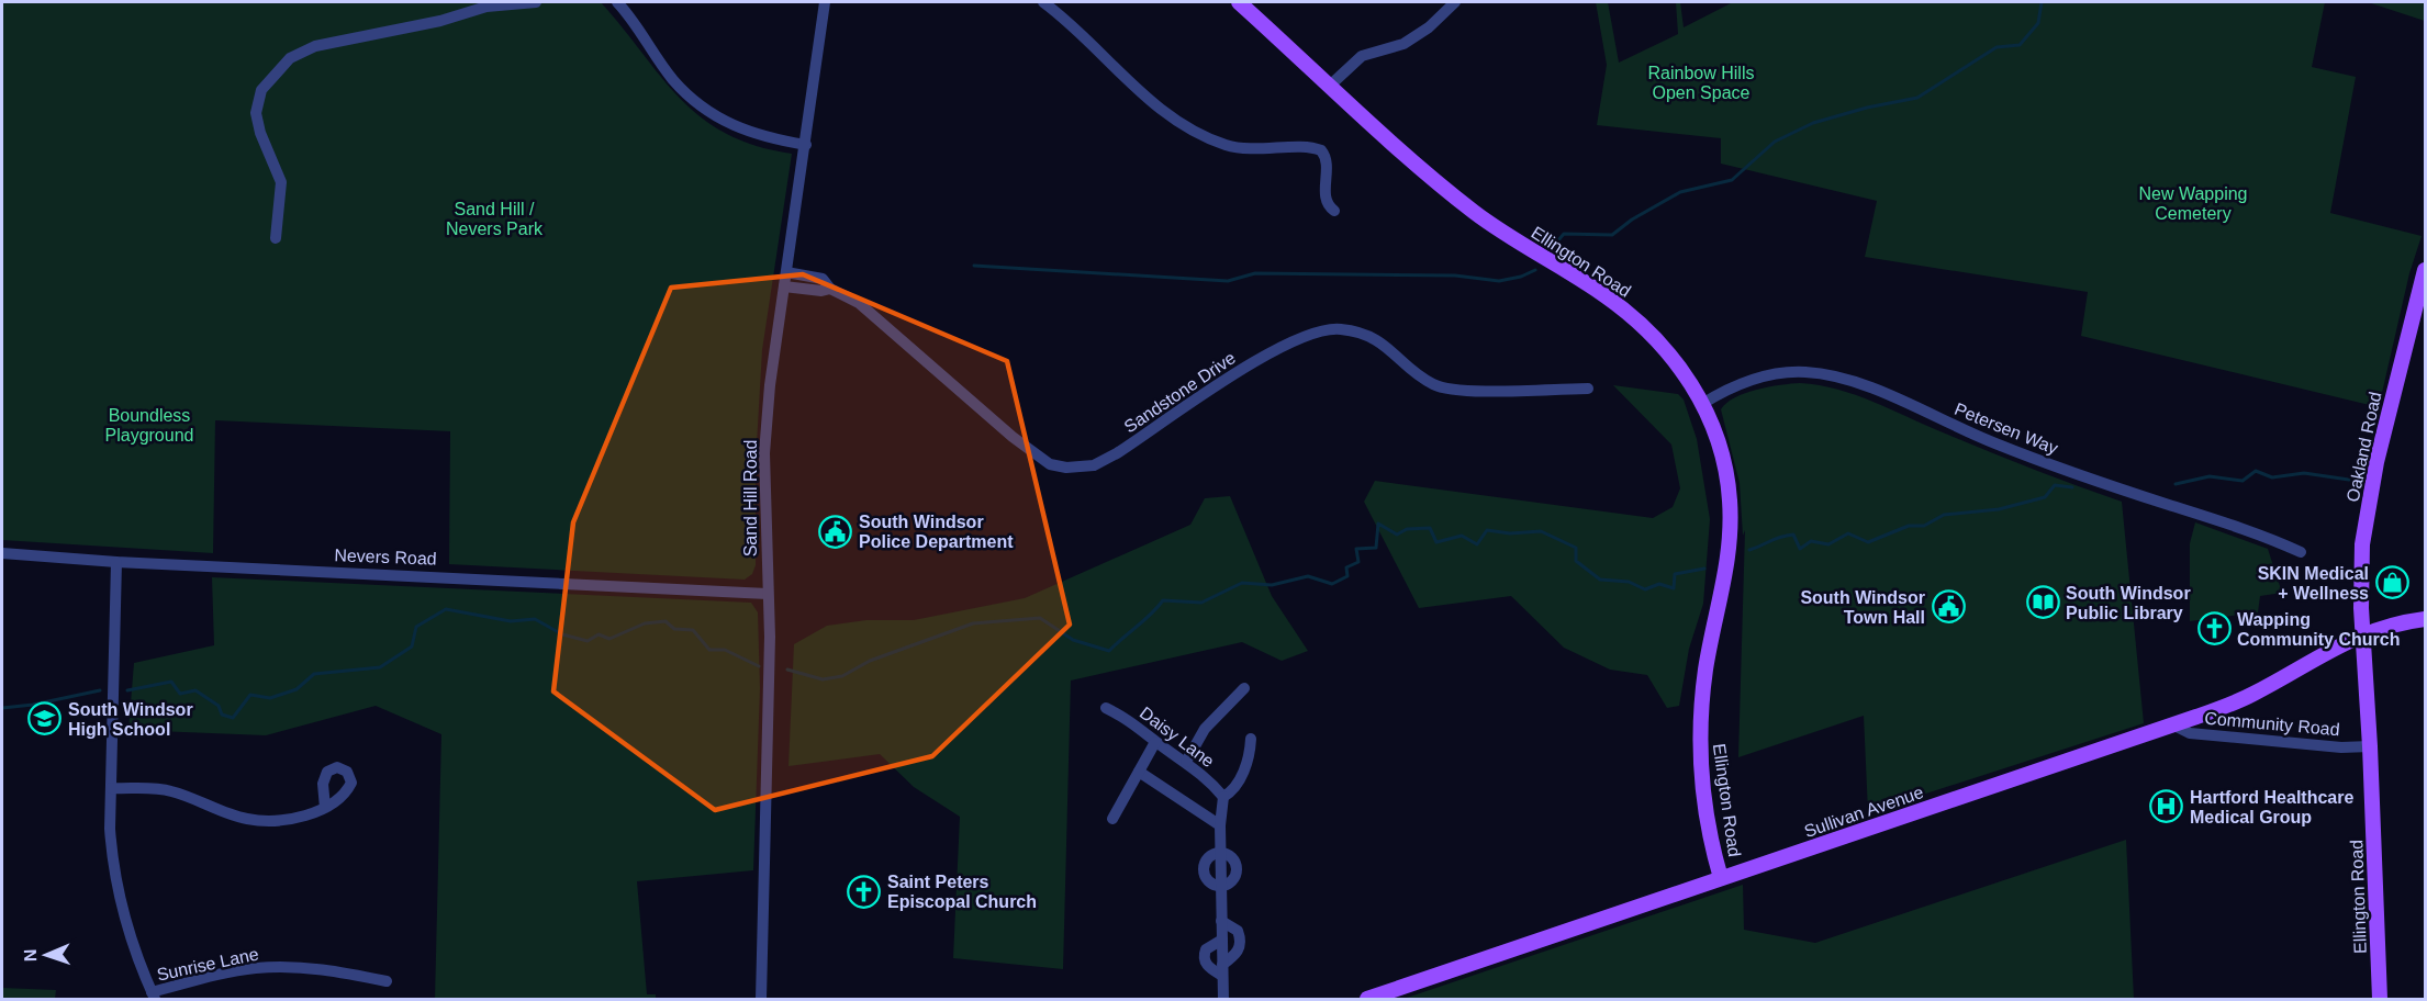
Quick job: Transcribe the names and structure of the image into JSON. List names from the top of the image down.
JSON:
{
  "streets": {
    "main road": ["Ellington Road", "Oakland Road", "Sullivan Avenue"],
    "street": [
      "Sandstone Drive",
      "Petersen Way",
      "Sand Hill Road",
      "Nevers Road",
      "Community Road",
      "Daisy Lane",
      "Sunrise Lane"
    ]
  },
  "crossings": [
    ["Ellington Road", "Petersen Way"],
    ["Ellington Road", "Oakland Road"],
    ["Ellington Road", "Community Road"],
    ["Ellington Road", "Sullivan Avenue"],
    ["Sandstone Drive", "Sand Hill Road"],
    ["Oakland Road", "Sullivan Avenue"],
    ["Sand Hill Road", "Nevers Road"],
    ["Community Road", "Sullivan Avenue"]
  ],
  "parks": [
    "Rainbow Hills Open Space",
    "New Wapping Cemetery",
    "Sand Hill / Nevers Park",
    "Boundless Playground"
  ],
  "places": {
    "public building": ["South Windsor Police Department", "South Windsor Town Hall"],
    "shop": ["SKIN Medical + Wellness"],
    "library": ["South Windsor Public Library"],
    "church": ["Wapping Community Church", "Saint Peters Episcopal Church"],
    "school or university": ["South Windsor High School"],
    "hospital": ["Hartford Healthcare Medical Group"]
  },
  "north": "left"
}
